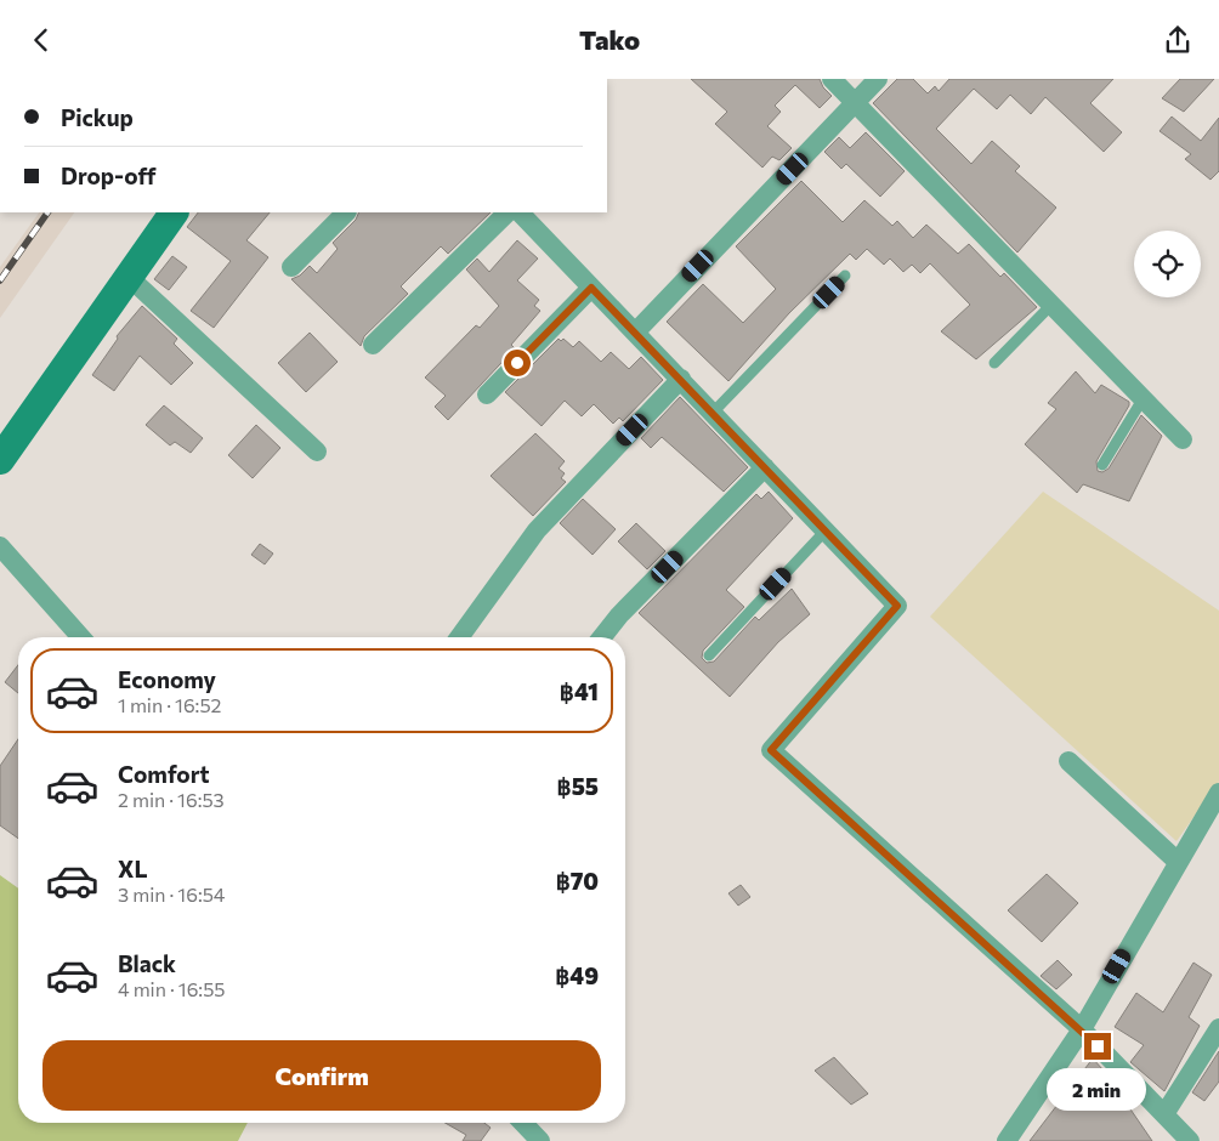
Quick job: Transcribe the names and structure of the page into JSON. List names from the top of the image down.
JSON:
{
  "page": {
    "header": "Tako",
    "banner": ["Pickup", "Drop-off"],
    "list": [
      {
        "name": "Economy",
        "note": "1 min · 16:52",
        "value": "฿41"
      },
      {
        "name": "Comfort",
        "note": "2 min · 16:53",
        "value": "฿55"
      },
      {
        "name": "XL",
        "note": "3 min · 16:54",
        "value": "฿70"
      },
      {
        "name": "Black",
        "note": "4 min · 16:55",
        "value": "฿49"
      }
    ],
    "buttons": "Confirm",
    "bubble": "2 min"
  }
}
